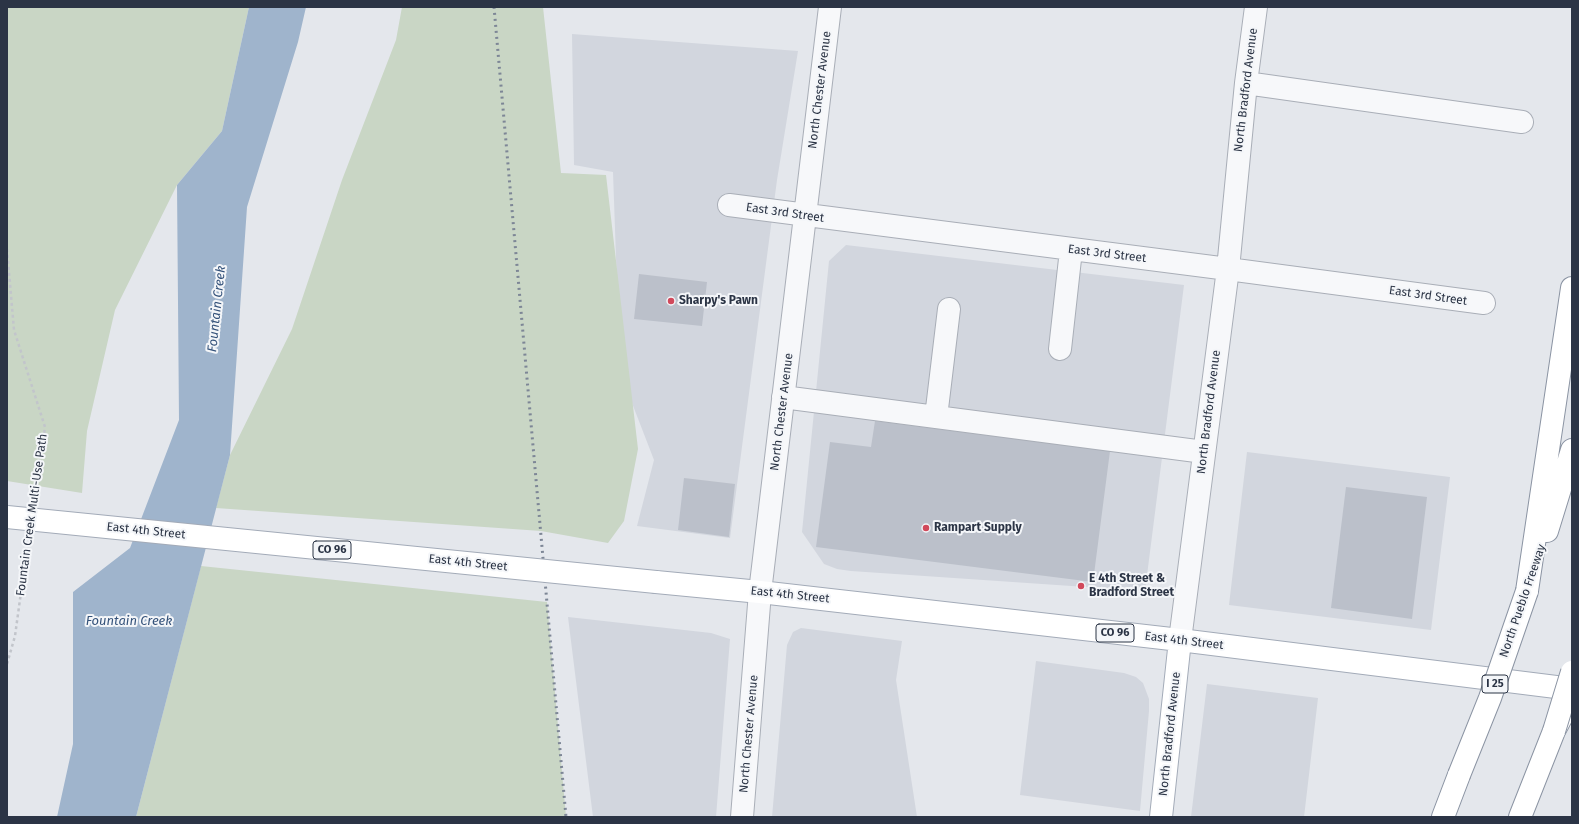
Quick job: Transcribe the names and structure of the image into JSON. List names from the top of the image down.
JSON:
{
  "streets": {
    "main road": [
      "North Bradford Avenue",
      "East 4th Street",
      "CO 96",
      "North Pueblo Freeway",
      "I 25"
    ],
    "street": ["North Chester Avenue", "East 3rd Street"],
    "path": ["Fountain Creek Multi-Use Path"]
  },
  "crossings": [
    ["North Chester Avenue", "East 3rd Street"],
    ["North Chester Avenue", "East 4th Street"],
    ["North Bradford Avenue", "East 3rd Street"],
    ["North Bradford Avenue", "East 4th Street"]
  ],
  "water": ["Fountain Creek"],
  "places": ["Sharpy's Pawn", "Rampart Supply", "E 4th Street & Bradford Street"]
}
